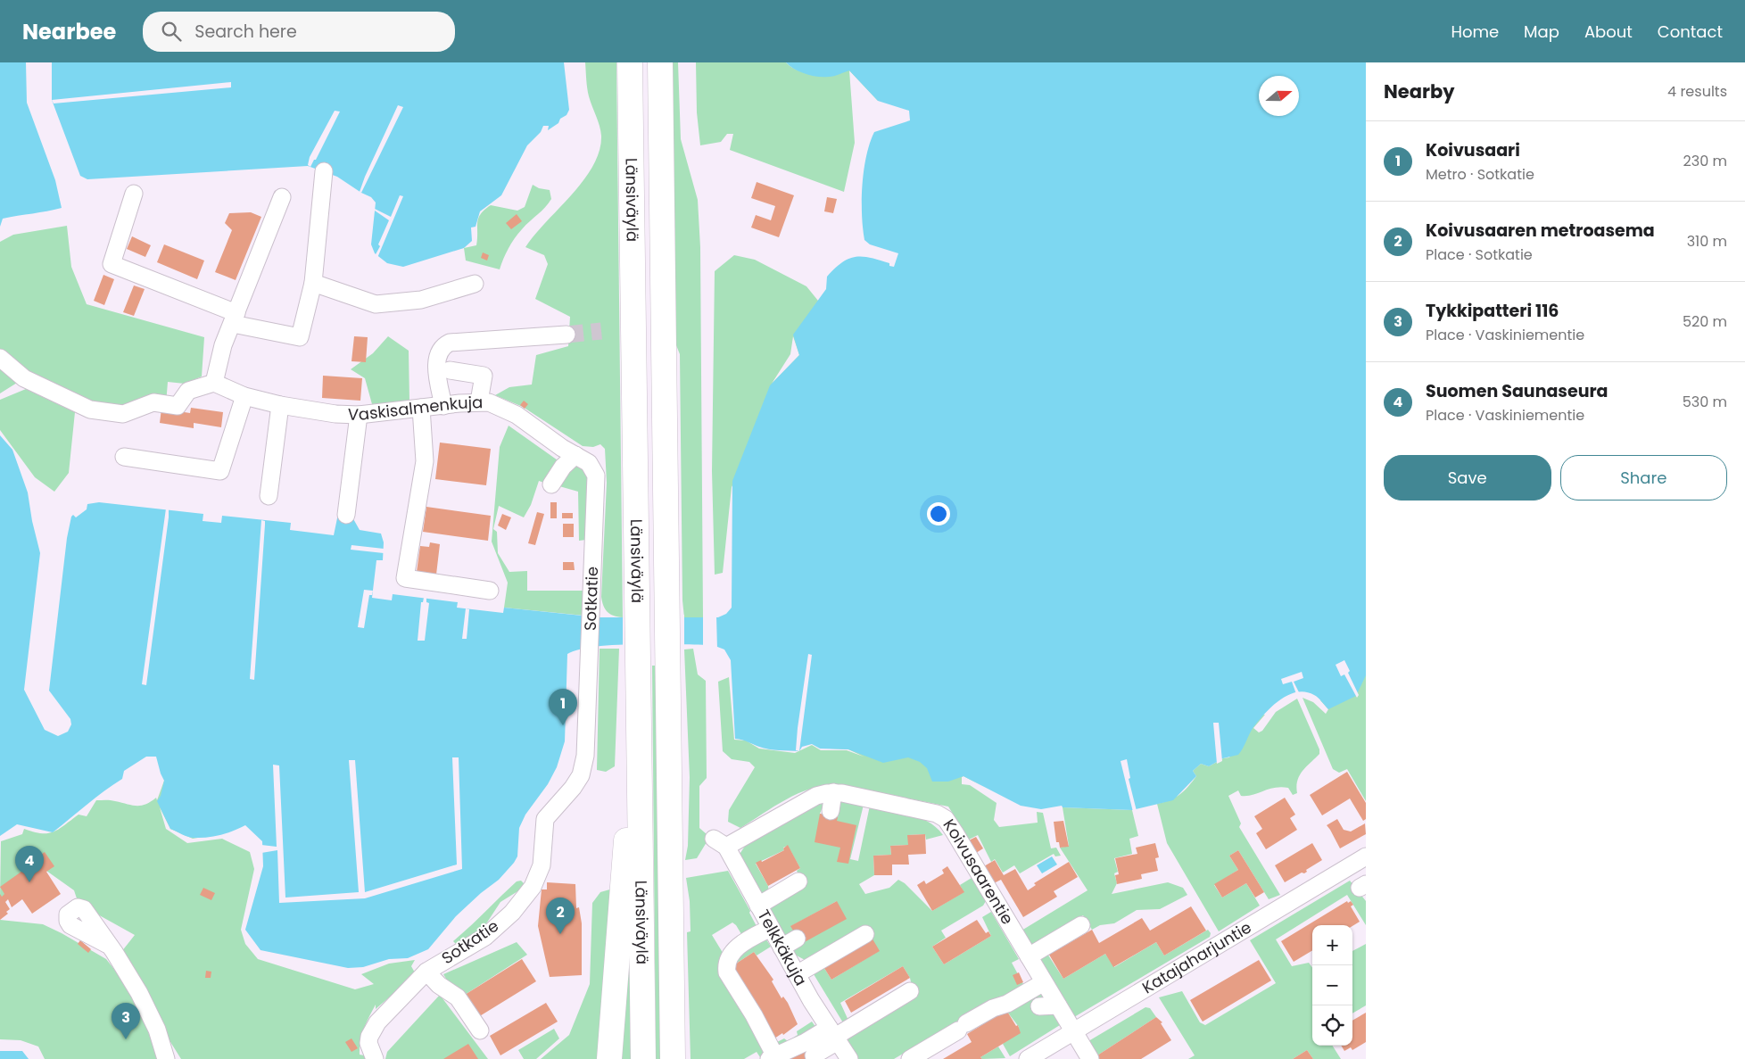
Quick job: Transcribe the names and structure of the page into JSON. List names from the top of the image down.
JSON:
{
  "streets": {
    "highway": ["Länsiväylä"],
    "street": [
      "Vaskisalmenkuja",
      "Sotkatie",
      "Koivusaarentie",
      "Telkkäkuja",
      "Katajaharjuntie"
    ]
  },
  "crossings": [
    ["Vaskisalmenkuja", "Sotkatie"],
    ["Koivusaarentie", "Telkkäkuja"],
    ["Koivusaarentie", "Katajaharjuntie"]
  ],
  "north": "right",
  "page": {
    "header": "Nearbee",
    "search": "Search here",
    "nav": [
      "Home",
      "Map",
      "About",
      "Contact"
    ],
    "heading": ["Nearby", "4 results"],
    "list": [
      {
        "mark": "1",
        "name": "Koivusaari",
        "note": "Metro · Sotkatie",
        "value": "230 m"
      },
      {
        "mark": "2",
        "name": "Koivusaaren metroasema",
        "note": "Place · Sotkatie",
        "value": "310 m"
      },
      {
        "mark": "3",
        "name": "Tykkipatteri 116",
        "note": "Place · Vaskiniementie",
        "value": "520 m"
      },
      {
        "mark": "4",
        "name": "Suomen Saunaseura",
        "note": "Place · Vaskiniementie",
        "value": "530 m"
      }
    ],
    "buttons": ["Save", "Share"],
    "pins": [
      "1",
      "4",
      "2",
      "3"
    ],
    "map_buttons": ["+", "−"]
  }
}
